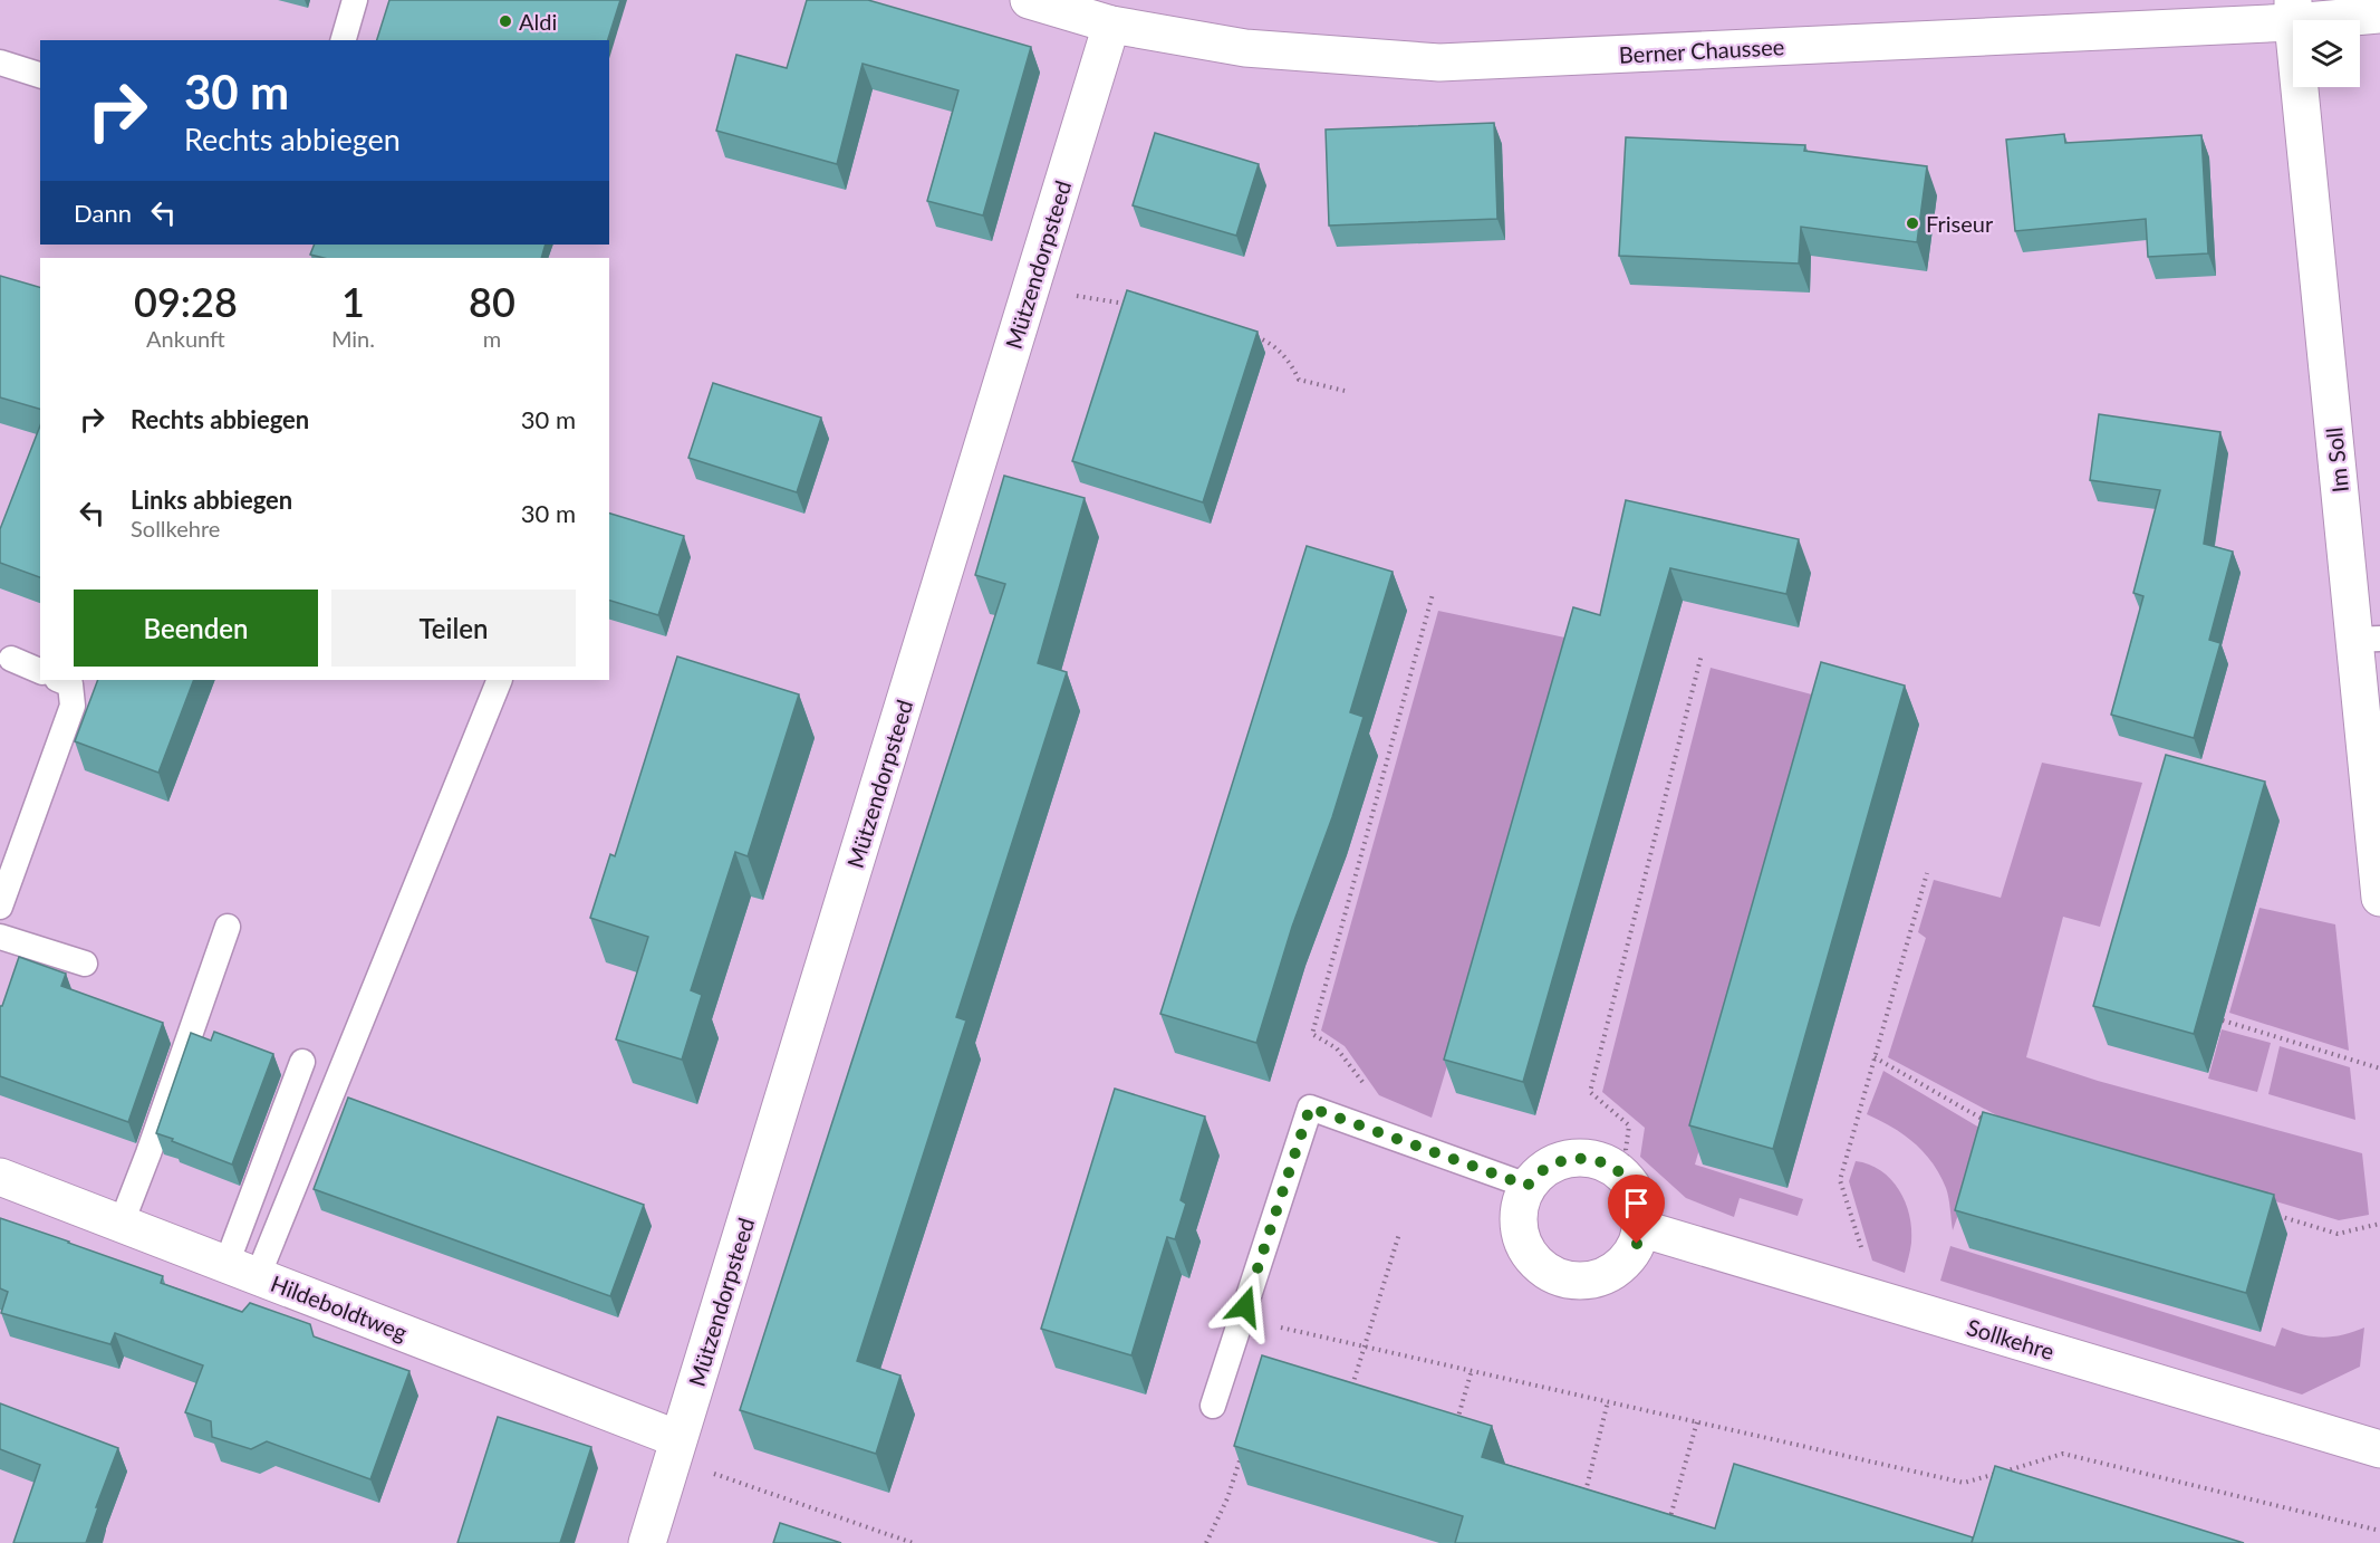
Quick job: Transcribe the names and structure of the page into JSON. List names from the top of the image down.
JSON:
{
  "streets": {
    "street": [
      "Berner Chaussee",
      "Mützendorpsteed",
      "Im Soll",
      "Hildeboldtweg",
      "Sollkehre"
    ]
  },
  "crossings": [
    ["Berner Chaussee", "Mützendorpsteed"],
    ["Berner Chaussee", "Im Soll"],
    ["Mützendorpsteed", "Hildeboldtweg"]
  ],
  "places": ["Aldi", "Friseur"],
  "page": {
    "turn": ["30 m", "Rechts abbiegen"],
    "then": "Dann",
    "eta": [
      "09:28",
      "Ankunft",
      "1",
      "Min.",
      "80",
      "m"
    ],
    "list": [
      {
        "name": "Rechts abbiegen",
        "value": "30 m"
      },
      {
        "name": "Links abbiegen",
        "note": "Sollkehre",
        "value": "30 m"
      }
    ],
    "buttons": ["Beenden", "Teilen"]
  }
}
